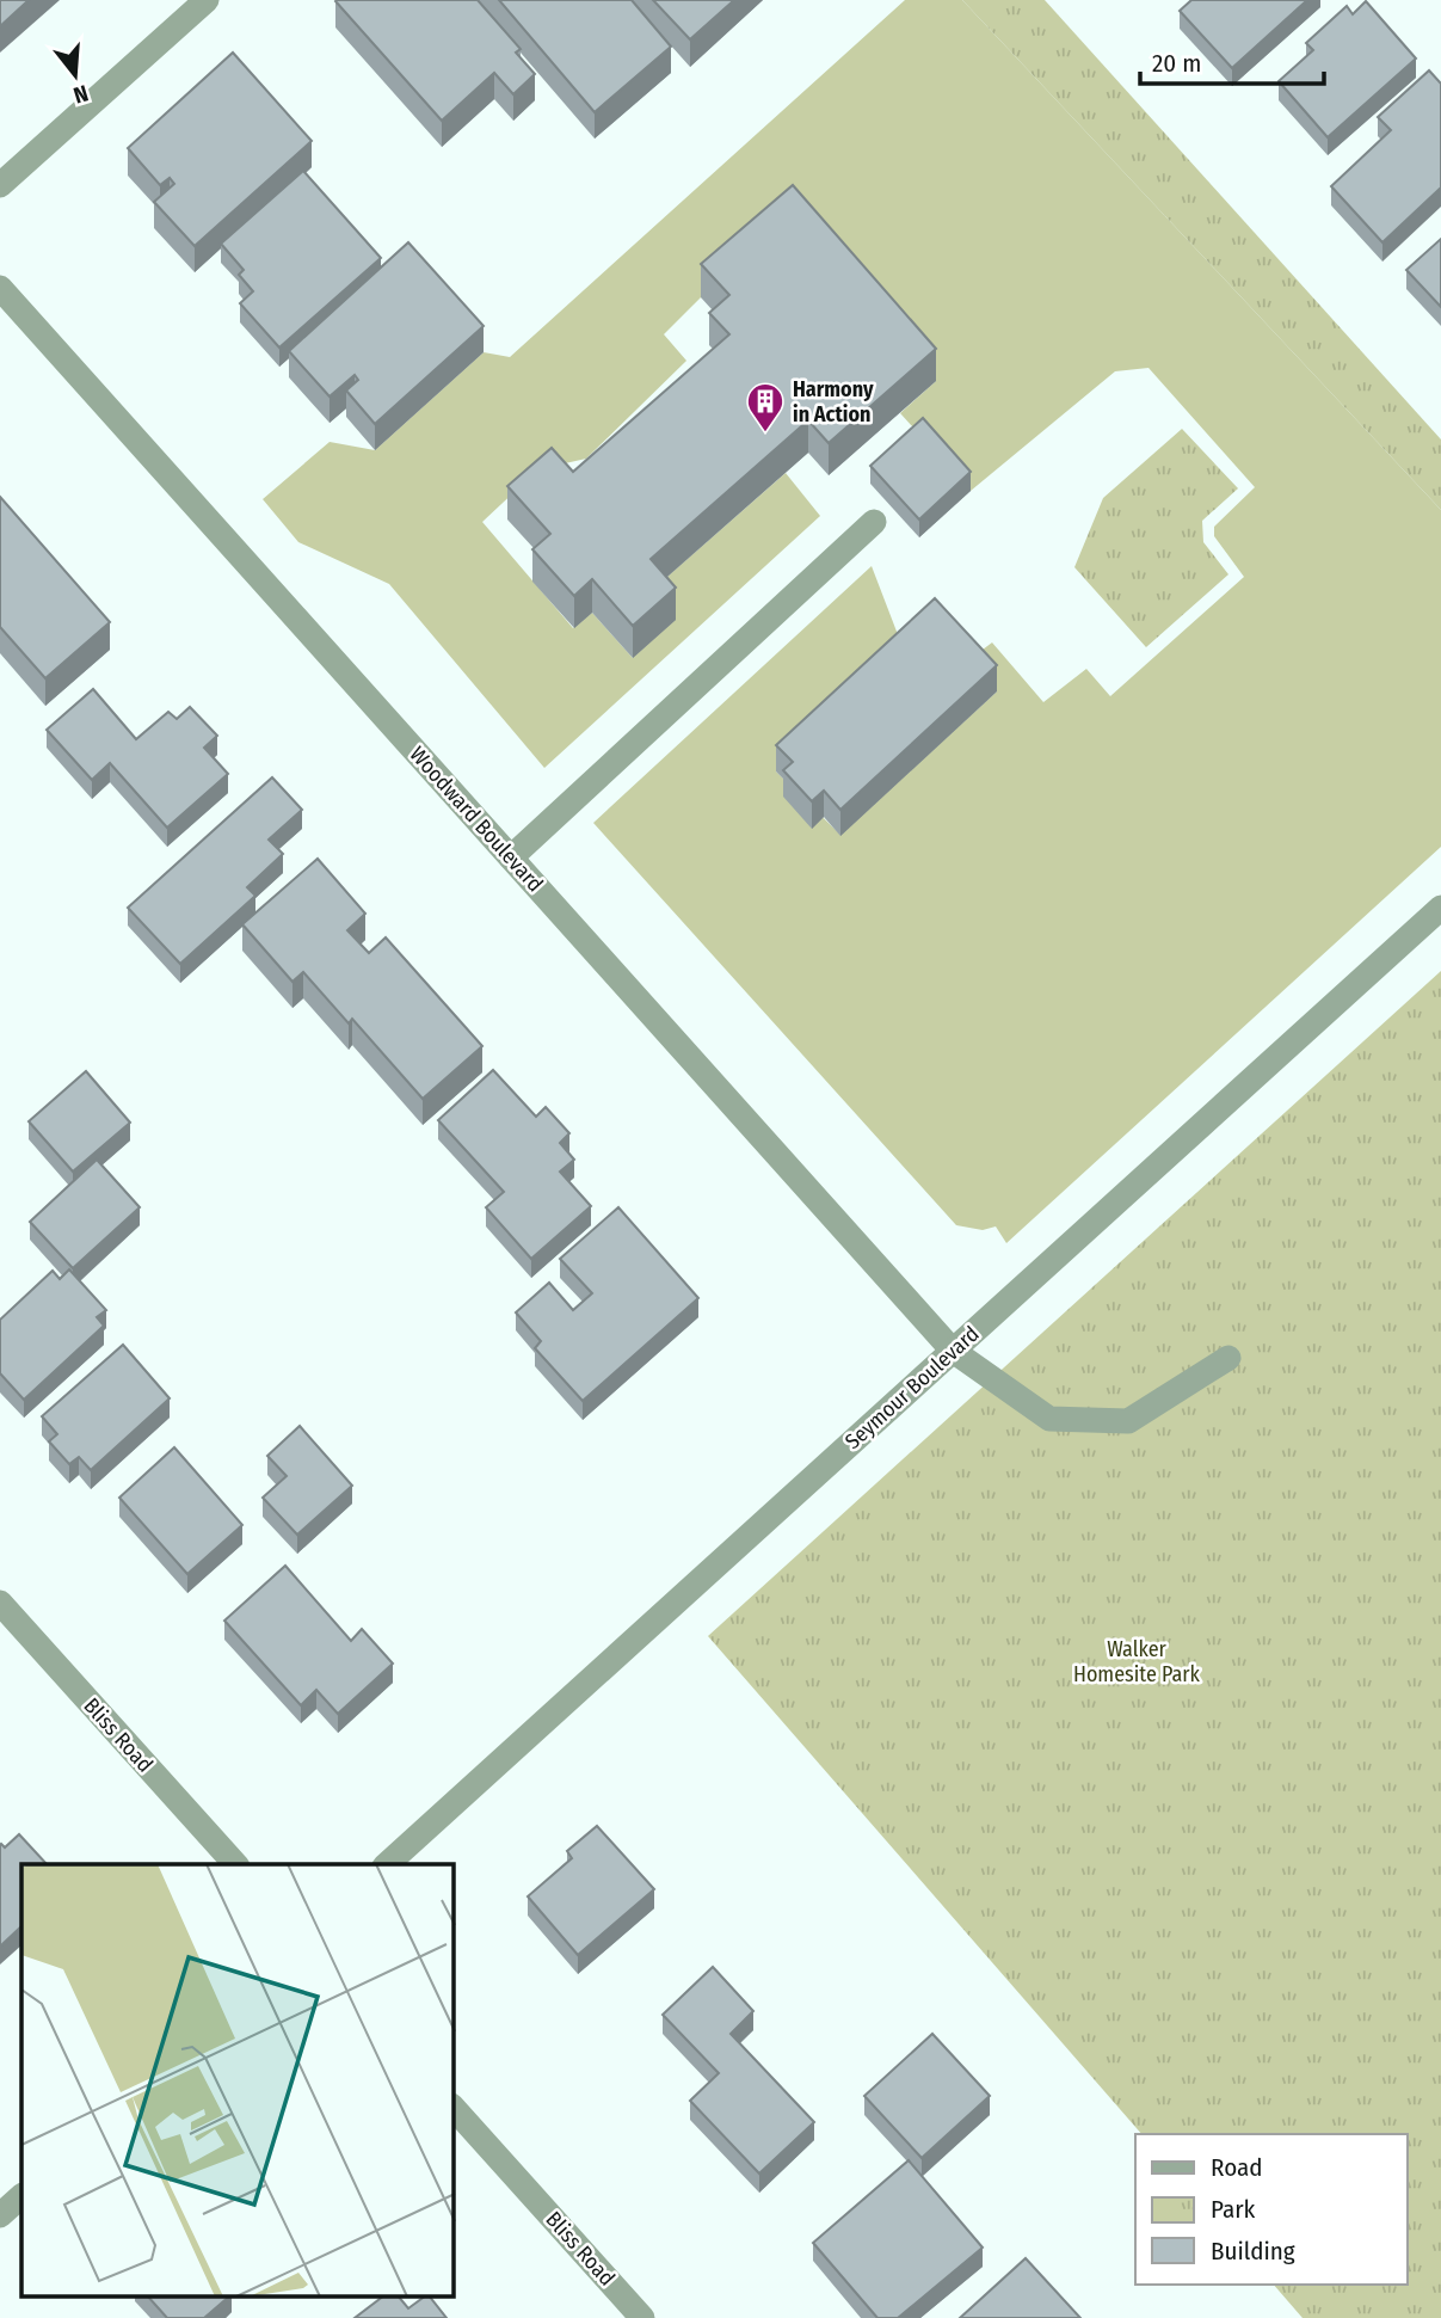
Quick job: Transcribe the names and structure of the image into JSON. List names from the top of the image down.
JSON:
{
  "streets": {
    "street": ["Woodward Boulevard", "Seymour Boulevard", "Bliss Road"]
  },
  "crossings": [
    ["Woodward Boulevard", "Seymour Boulevard"]
  ],
  "parks": ["Walker Homesite Park"],
  "places": {
    "building": ["Harmony in Action"]
  },
  "legend": ["Road", "Park", "Building"],
  "scale_bar": "20 m",
  "north": "bottom"
}
